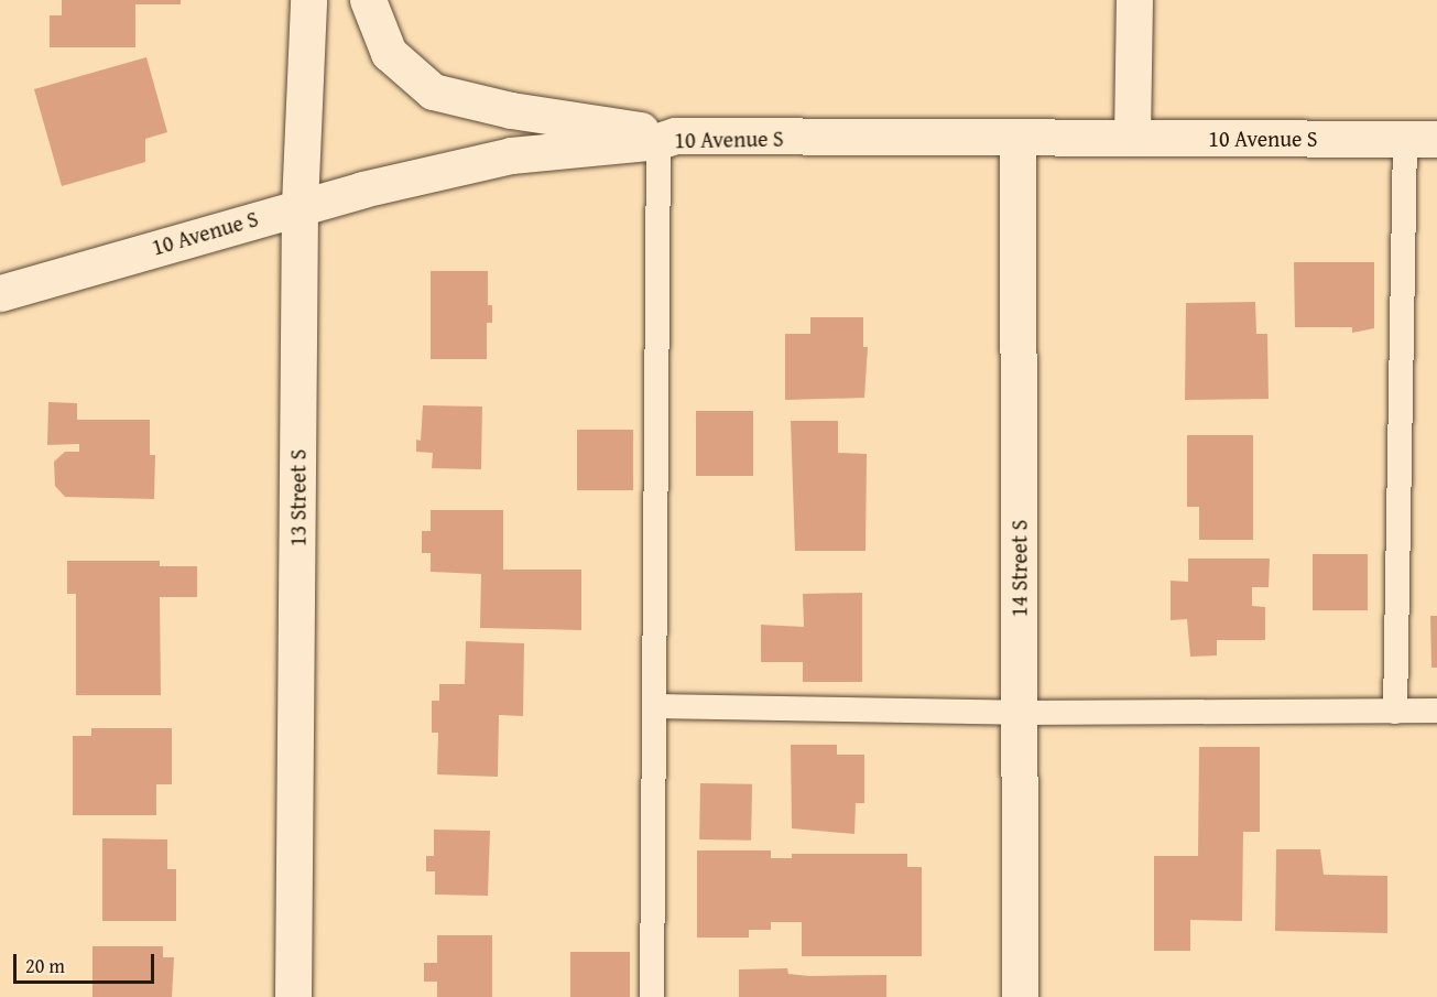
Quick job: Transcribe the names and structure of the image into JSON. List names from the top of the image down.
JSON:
{
  "streets": {
    "street": ["10 Avenue S", "13 Street S", "14 Street S"]
  },
  "crossings": [
    ["10 Avenue S", "13 Street S"],
    ["10 Avenue S", "14 Street S"]
  ],
  "scale_bar": "20 m"
}
